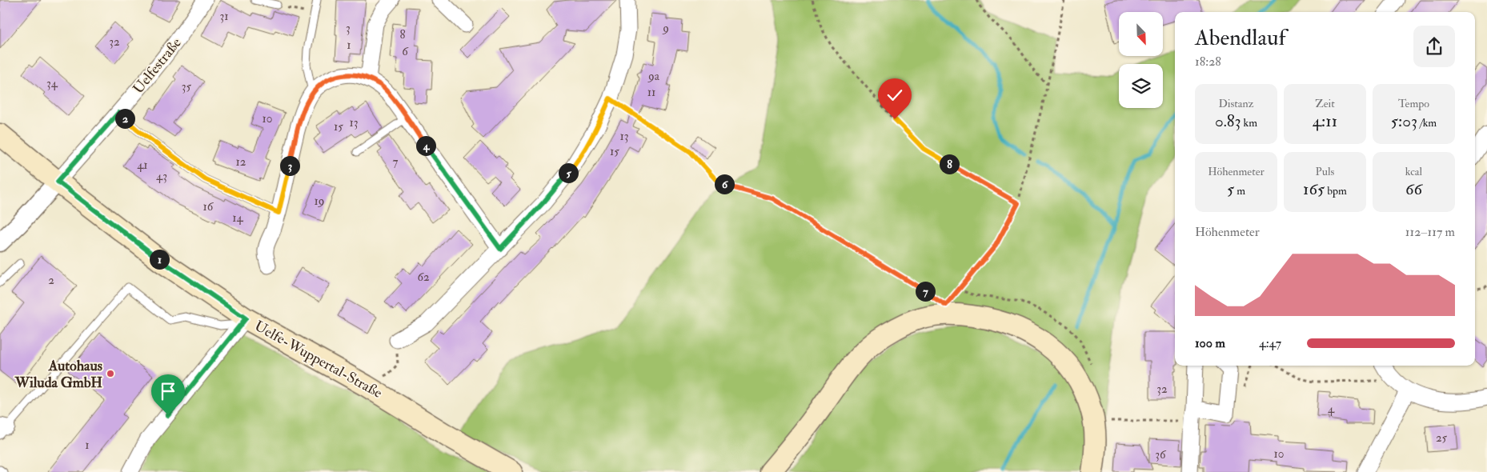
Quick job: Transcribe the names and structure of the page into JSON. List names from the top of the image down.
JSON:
{
  "streets": {
    "main road": ["Uelfe-Wuppertal-Straße"],
    "street": ["Uelfestraße"]
  },
  "crossings": [
    ["Uelfestraße", "Uelfe-Wuppertal-Straße"]
  ],
  "places": ["Autohaus Wiluda GmbH"],
  "house_numbers": [
    "31",
    "3",
    "9",
    "8",
    "32",
    "1",
    "6",
    "9a",
    "34",
    "35",
    "11",
    "10",
    "13",
    "15",
    "13",
    "15",
    "12",
    "7",
    "41",
    "43",
    "19",
    "16",
    "14",
    "62",
    "2",
    "32",
    "4",
    "25",
    "1",
    "10",
    "36"
  ],
  "north": "bottom right",
  "page": {
    "heading": ["Abendlauf", "18:28"],
    "stats": [
      ["Distanz", "0.83 km"],
      ["Zeit", "4:11"],
      ["Tempo", "5:03 /km"],
      ["Höhenmeter", "5 m"],
      ["Puls", "165 bpm"],
      ["kcal", "66"]
    ],
    "pins": [
      "2",
      "4",
      "8",
      "3",
      "5",
      "6",
      "1",
      "7"
    ],
    "chart": ["Höhenmeter", "112–117 m"],
    "list": [
      {
        "name": "100 m",
        "note": "4:47"
      }
    ]
  }
}
